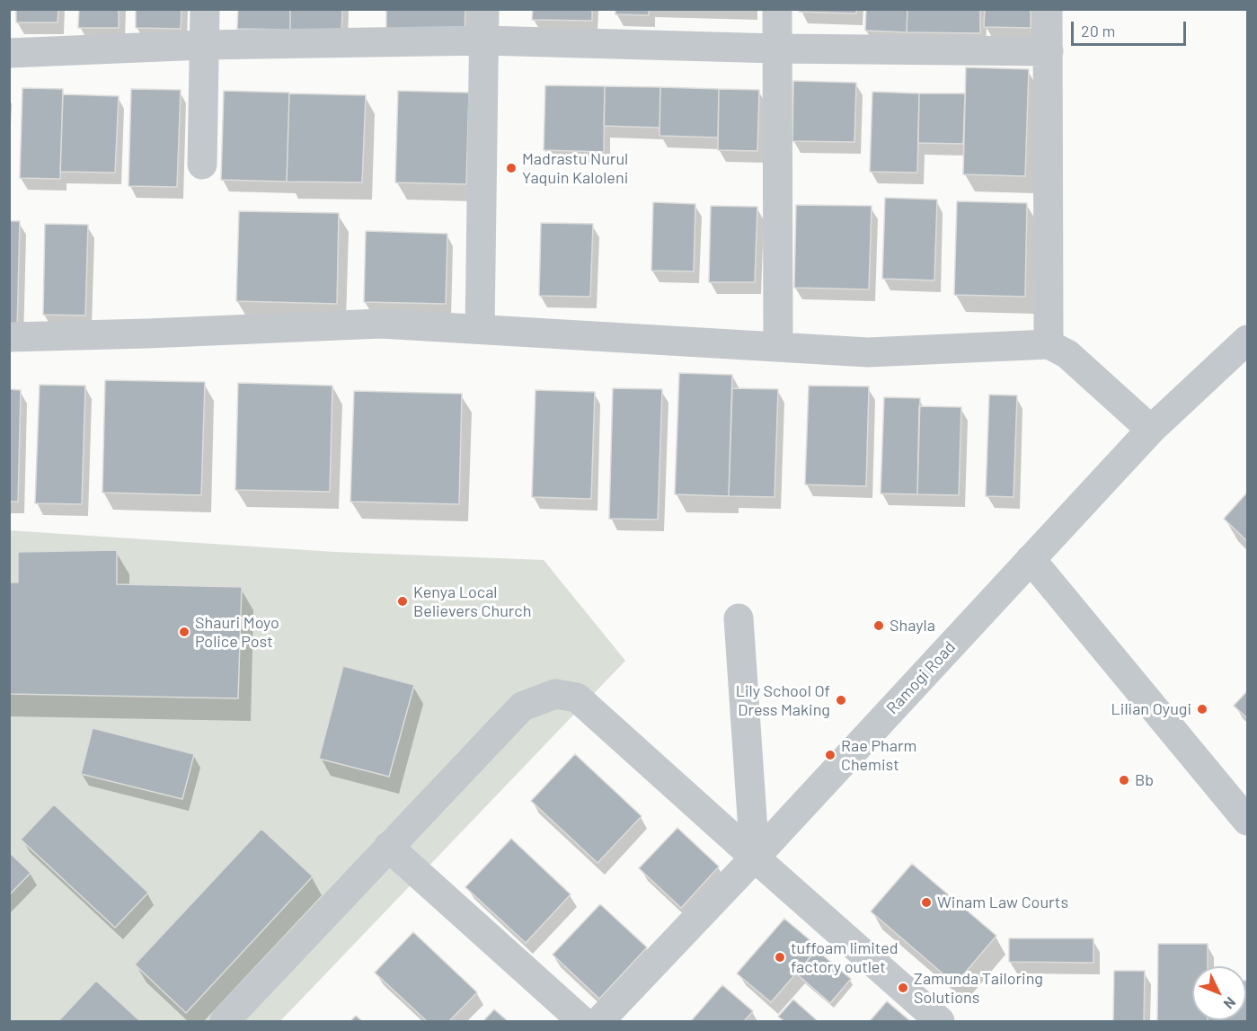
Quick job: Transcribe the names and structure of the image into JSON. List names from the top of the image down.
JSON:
{
  "streets": {
    "street": ["Ramogi Road"]
  },
  "places": [
    "Madrastu Nurul Yaquin Kaloleni",
    "Kenya Local Believers Church",
    "Shayla",
    "Shauri Moyo Police Post",
    "Lily School Of Dress Making",
    "Lilian Oyugi",
    "Rae Pharm Chemist",
    "Bb",
    "Winam Law Courts",
    "tuffoam limited factory outlet",
    "Zamunda Tailoring Solutions"
  ],
  "scale_bar": "20 m",
  "north": "bottom right"
}
